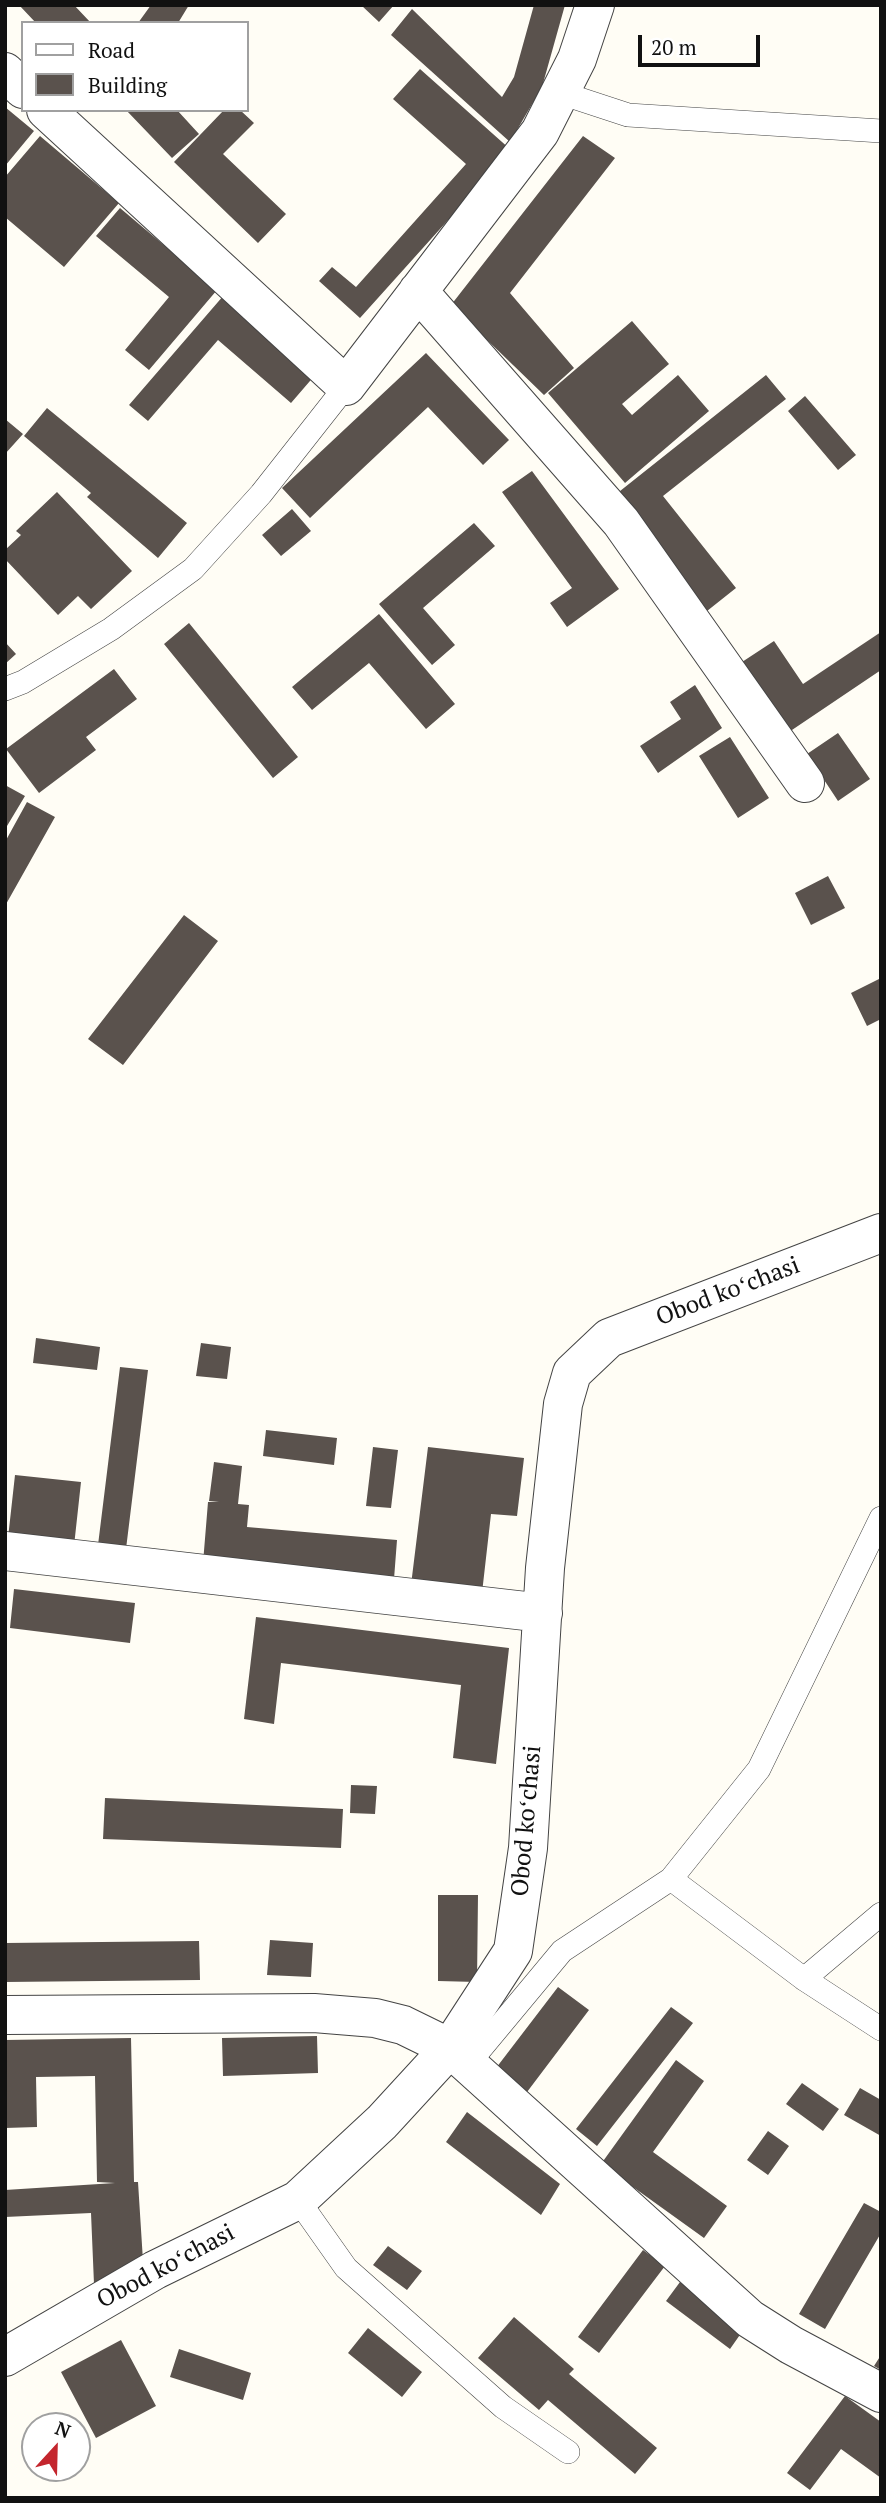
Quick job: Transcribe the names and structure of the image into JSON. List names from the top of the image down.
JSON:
{
  "streets": {
    "street": ["Obod koʻchasi"]
  },
  "legend": ["Road", "Building"],
  "scale_bar": "20 m",
  "north": "top"
}
